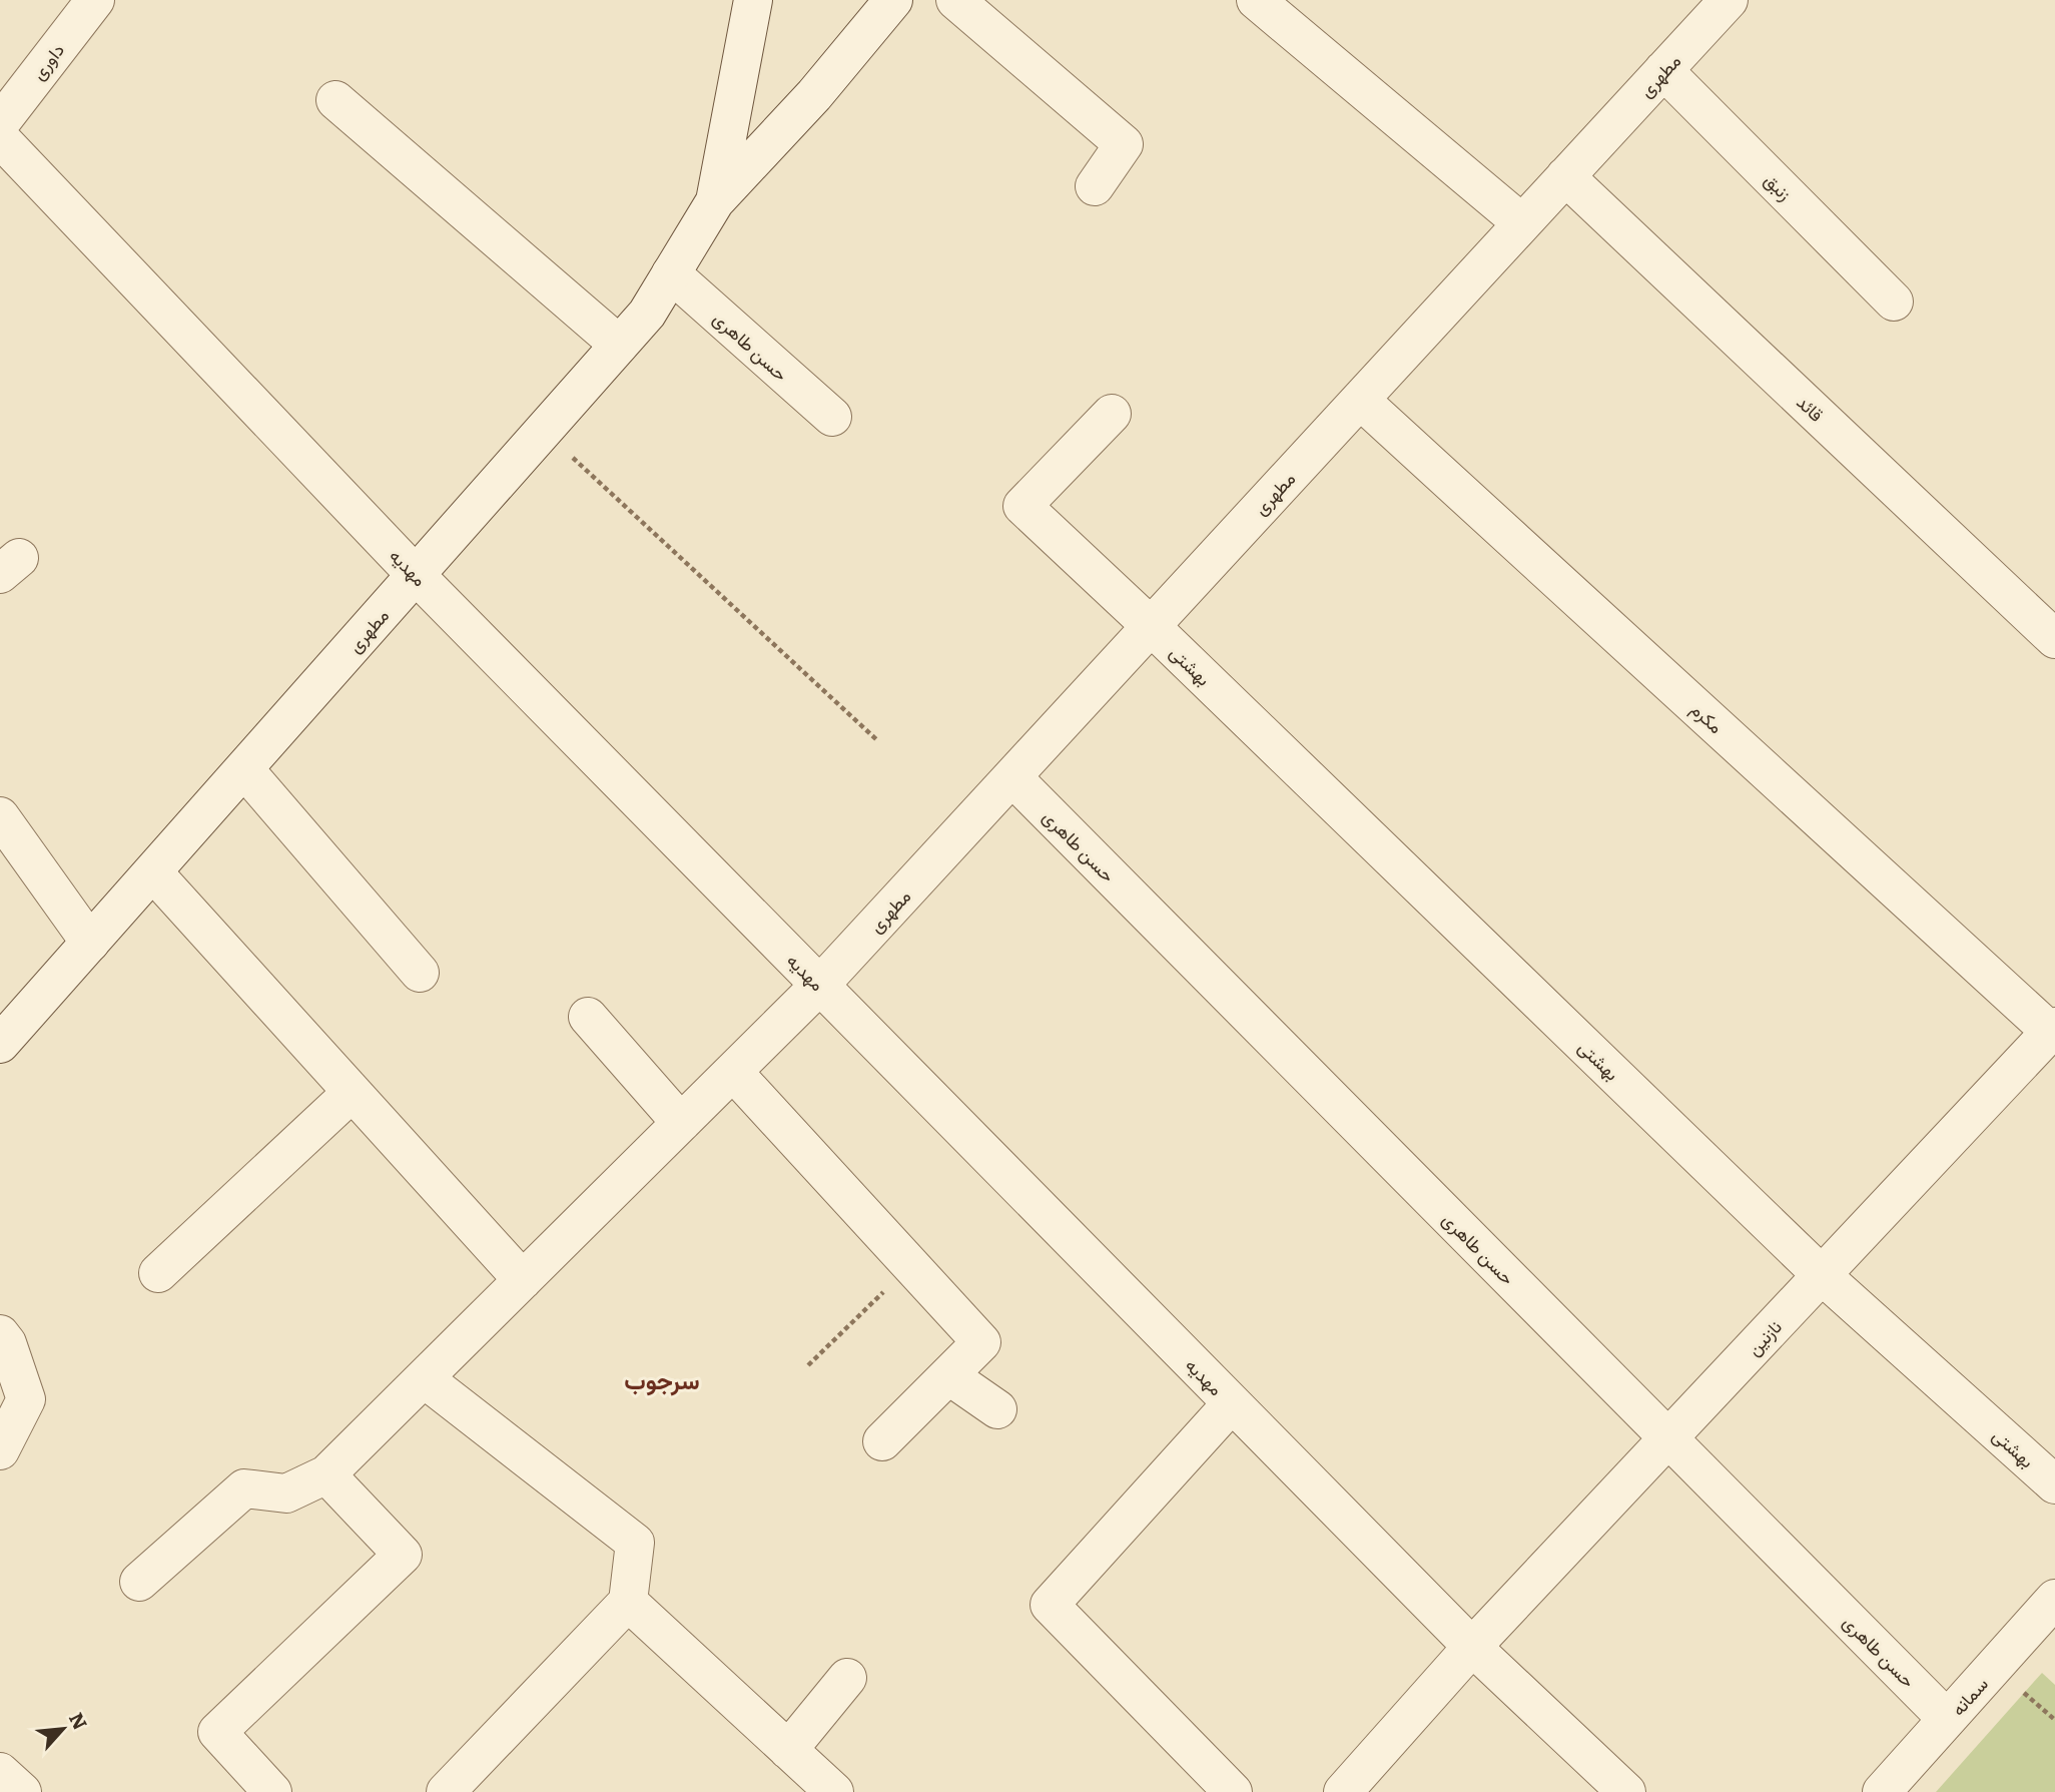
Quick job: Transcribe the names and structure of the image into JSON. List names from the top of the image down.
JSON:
{
  "streets": {
    "street": [
      "داوری",
      "مطهری",
      "زنبق",
      "حسن طاهری",
      "قائد",
      "مهدیه",
      "بهشتی",
      "مکرم",
      "نازنین",
      "سمانه"
    ]
  },
  "crossings": [
    ["مطهری", "زنبق"],
    ["مطهری", "حسن طاهری"],
    ["مطهری", "قائد"],
    ["مطهری", "مهدیه"],
    ["مطهری", "بهشتی"],
    ["مطهری", "مکرم"],
    ["حسن طاهری", "نازنین"],
    ["حسن طاهری", "سمانه"],
    ["مهدیه", "نازنین"],
    ["بهشتی", "نازنین"],
    ["مکرم", "نازنین"]
  ],
  "districts": ["سرجوب"],
  "north": "top right"
}
